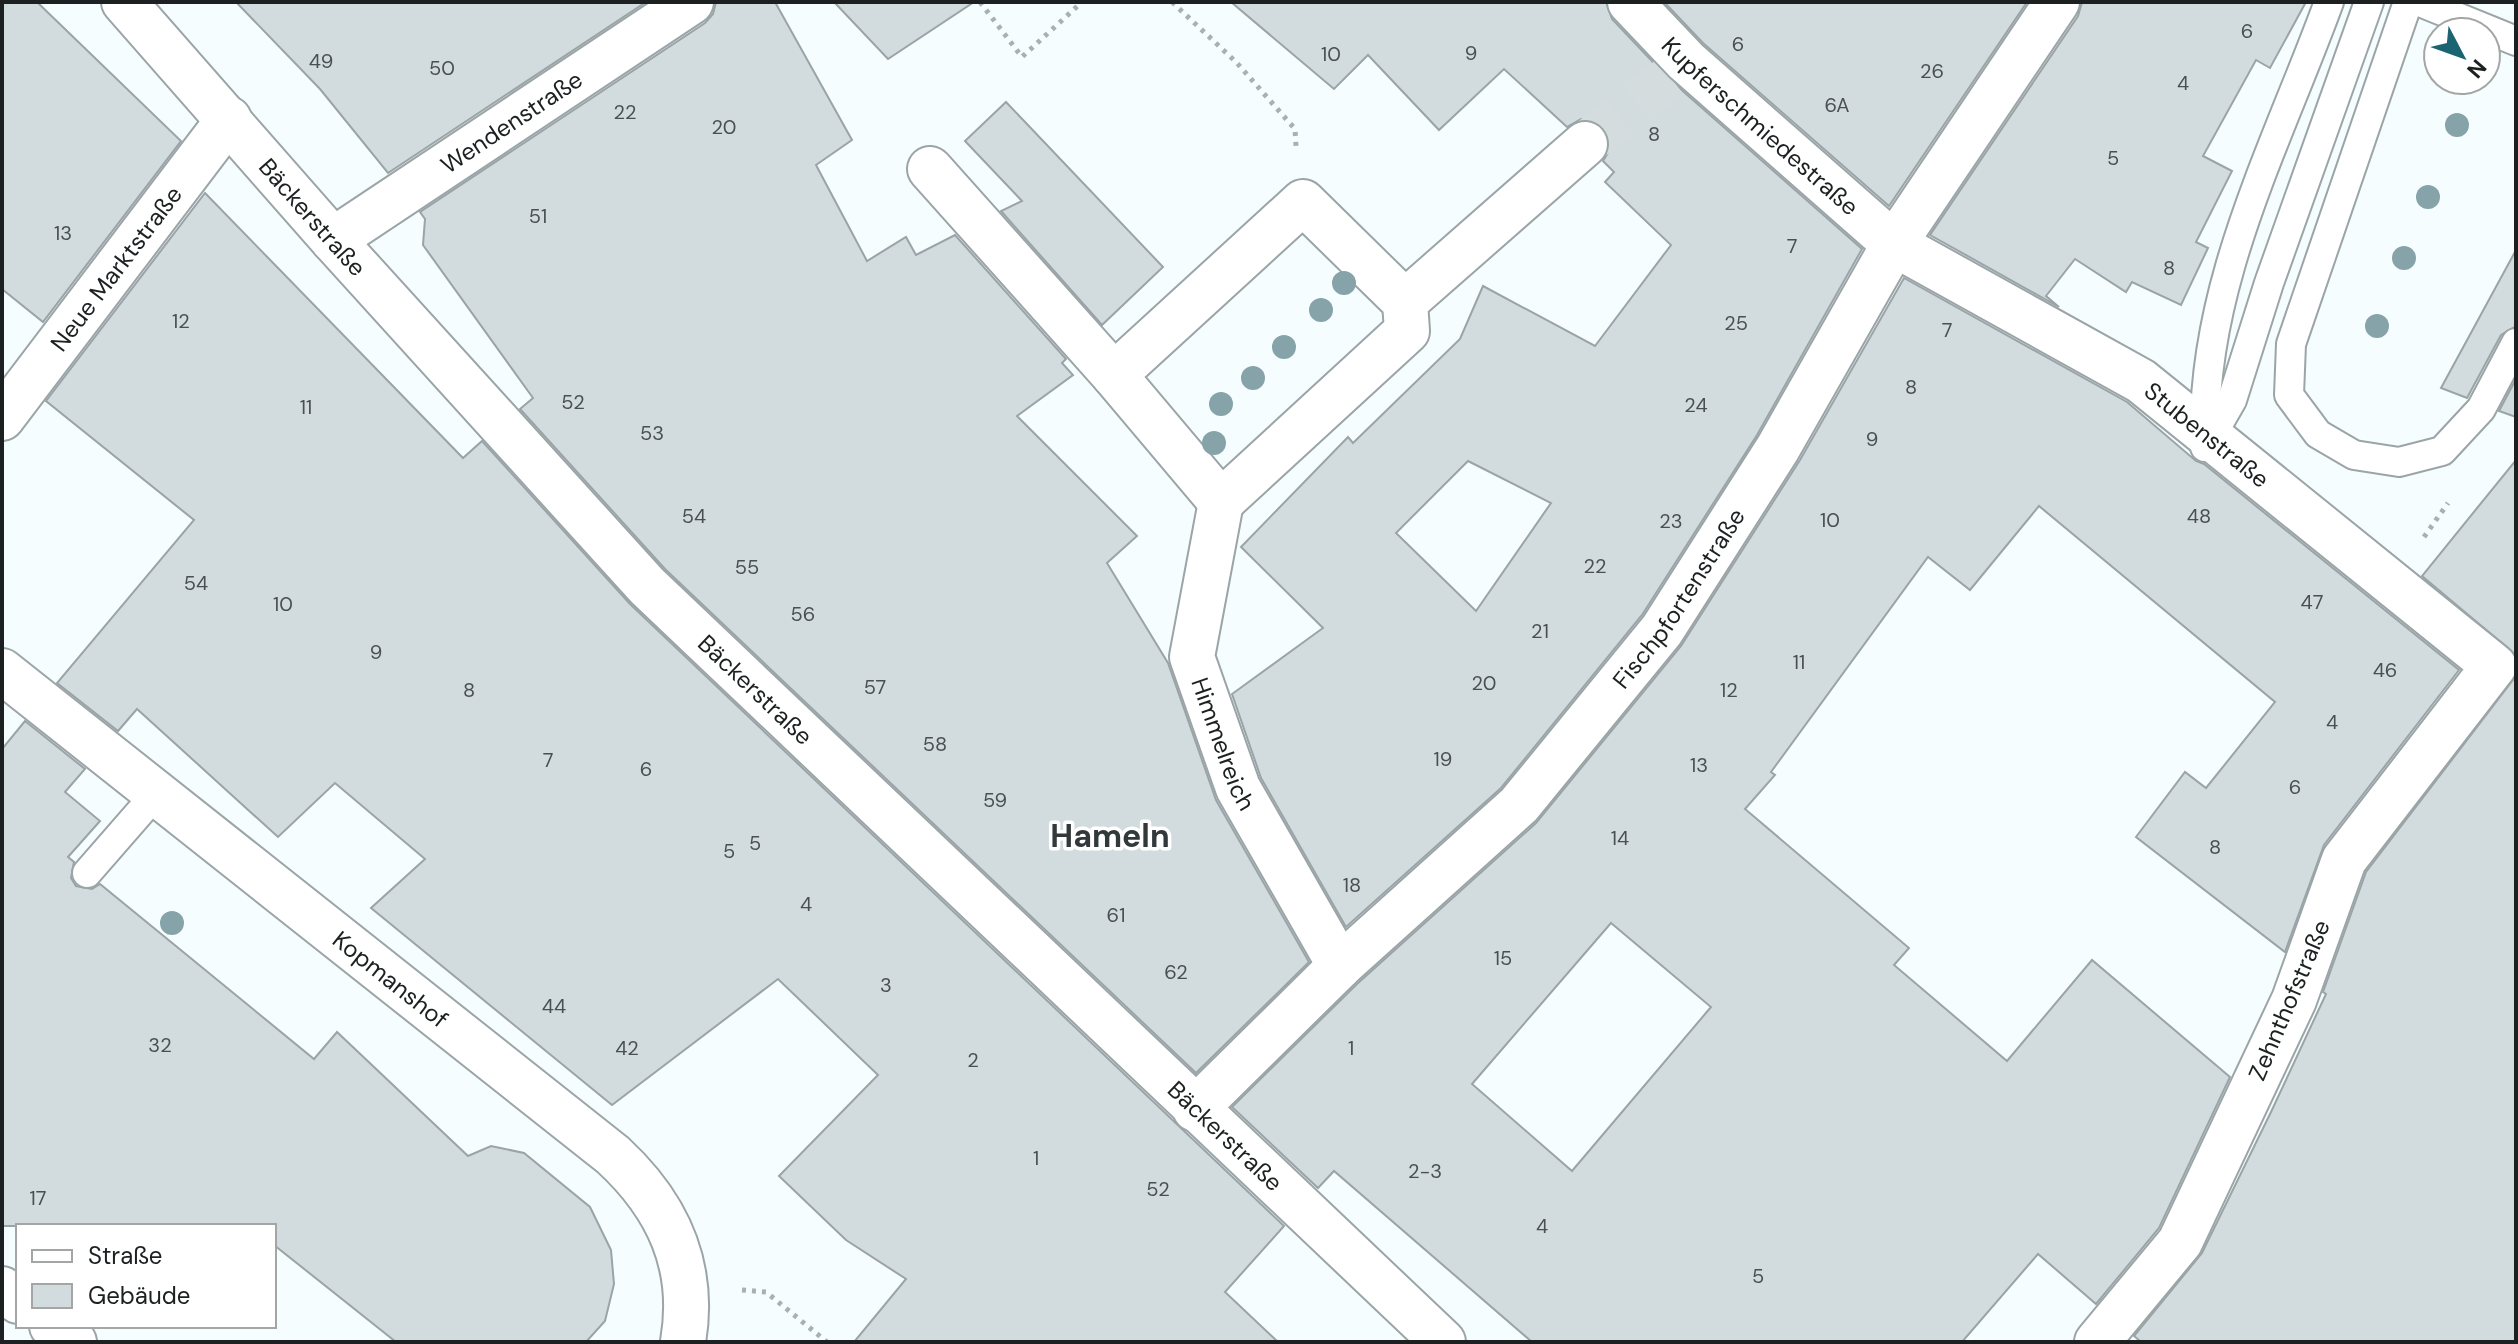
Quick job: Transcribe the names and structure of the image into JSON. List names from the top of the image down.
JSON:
{
  "streets": {
    "street": [
      "Wendenstraße",
      "Kupferschmiedestraße",
      "Bäckerstraße",
      "Neue Marktstraße",
      "Stubenstraße",
      "Fischpfortenstraße",
      "Himmelreich",
      "Kopmanshof",
      "Zehnthofstraße"
    ]
  },
  "crossings": [
    ["Wendenstraße", "Bäckerstraße"],
    ["Kupferschmiedestraße", "Stubenstraße"],
    ["Kupferschmiedestraße", "Fischpfortenstraße"],
    ["Bäckerstraße", "Neue Marktstraße"],
    ["Bäckerstraße", "Fischpfortenstraße"],
    ["Stubenstraße", "Fischpfortenstraße"],
    ["Stubenstraße", "Zehnthofstraße"],
    ["Fischpfortenstraße", "Himmelreich"]
  ],
  "districts": ["Hameln"],
  "house_numbers": [
    "6",
    "6",
    "9",
    "10",
    "49",
    "50",
    "26",
    "4",
    "6A",
    "22",
    "20",
    "8",
    "5",
    "51",
    "13",
    "7",
    "8",
    "12",
    "25",
    "7",
    "8",
    "52",
    "24",
    "11",
    "53",
    "9",
    "54",
    "48",
    "10",
    "23",
    "22",
    "55",
    "54",
    "47",
    "10",
    "56",
    "21",
    "9",
    "11",
    "46",
    "20",
    "57",
    "8",
    "12",
    "4",
    "58",
    "19",
    "7",
    "13",
    "6",
    "6",
    "59",
    "14",
    "5",
    "8",
    "5",
    "18",
    "4",
    "61",
    "15",
    "62",
    "3",
    "44",
    "32",
    "42",
    "1",
    "2",
    "1",
    "2-3",
    "52",
    "17",
    "4",
    "5"
  ],
  "legend": ["Straße", "Gebäude"],
  "north": "bottom right"
}
